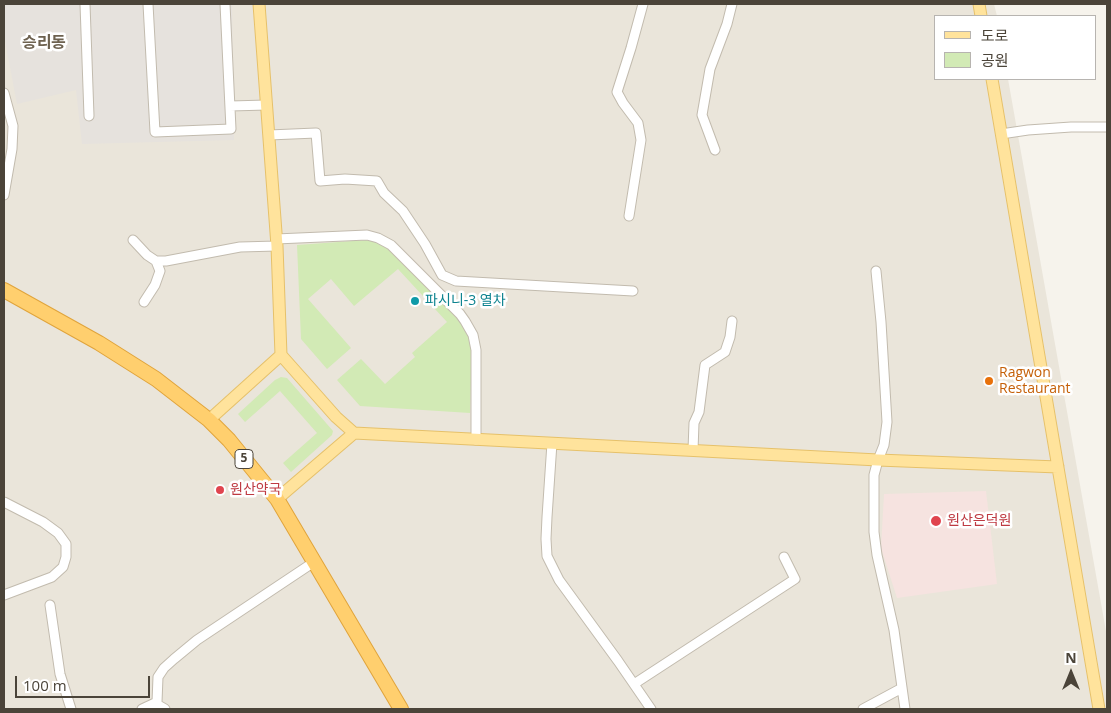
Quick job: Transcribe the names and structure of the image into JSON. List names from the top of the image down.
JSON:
{
  "streets": {
    "highway": ["5"]
  },
  "districts": ["승리동"],
  "places": [
    "파시니-3 열차",
    "Ragwon Restaurant",
    "원산약국",
    "원산은덕원"
  ],
  "legend": ["도로", "공원"],
  "scale_bar": "100 m",
  "north": "top"
}
